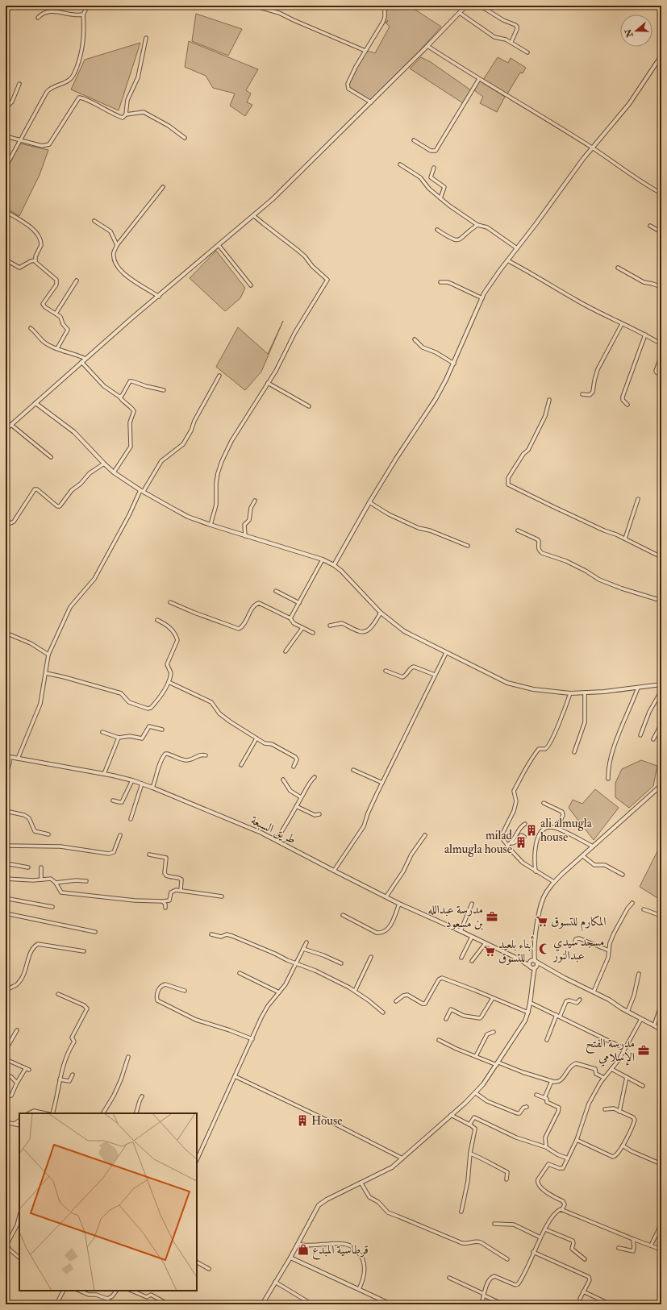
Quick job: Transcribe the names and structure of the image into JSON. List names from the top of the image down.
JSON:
{
  "streets": {
    "street": ["طريق السبعة"]
  },
  "places": {
    "building": ["ali almugla house", "milad almugla house", "House"],
    "office": ["مدرسة عبدالله بن مسعود", "مدرسة الفتح الإسلامي"],
    "supermarket": ["المكارم للتسوق", "أبناء بلعيد للتسوق"],
    "mosque": ["مسجد سيدي عبدالنور"],
    "shop": ["قرطاسية المبدع"]
  },
  "north": "left"
}
